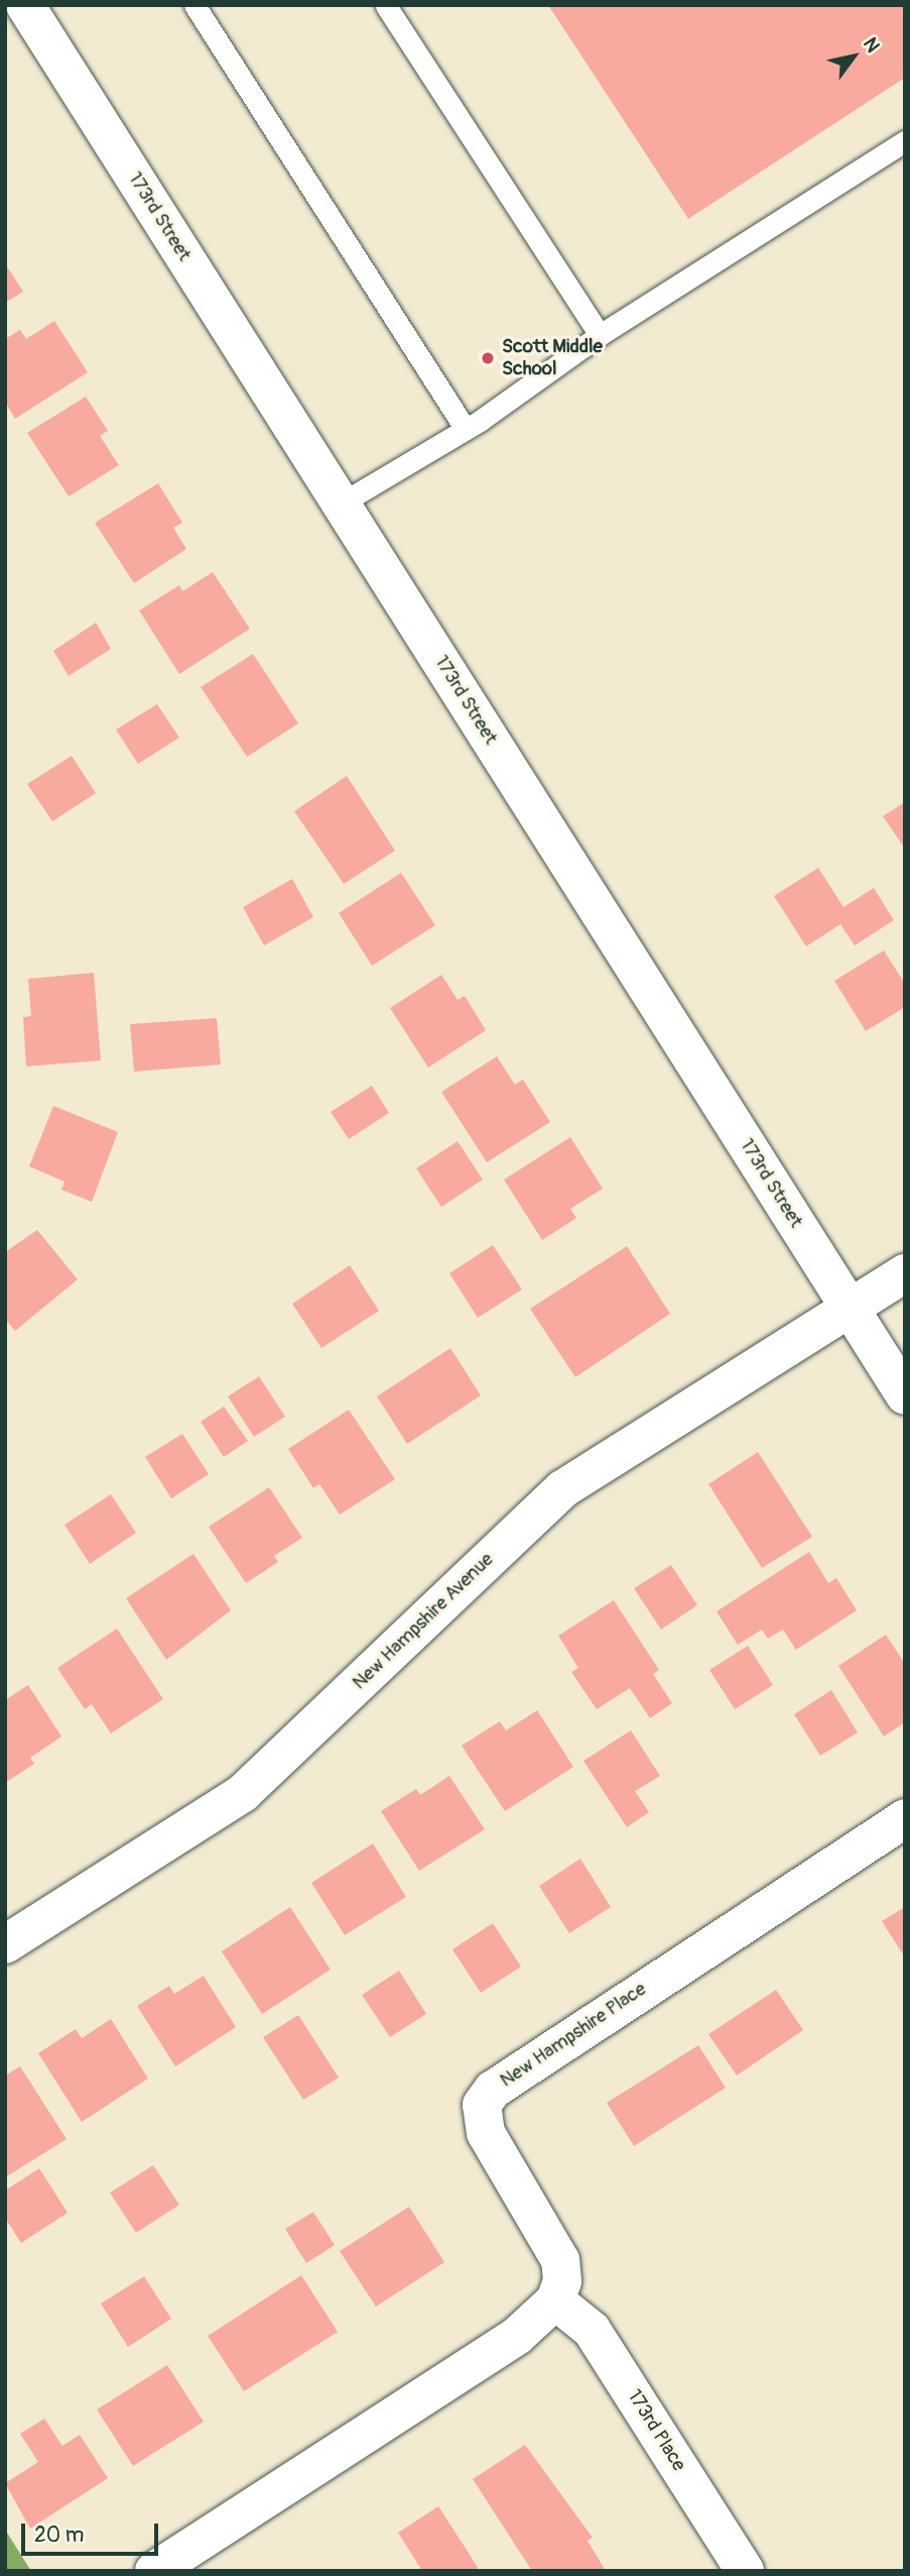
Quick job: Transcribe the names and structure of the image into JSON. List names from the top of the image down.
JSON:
{
  "streets": {
    "street": [
      "173rd Street",
      "New Hampshire Avenue",
      "New Hampshire Place",
      "173rd Place"
    ]
  },
  "crossings": [
    ["173rd Street", "New Hampshire Avenue"],
    ["New Hampshire Place", "173rd Place"]
  ],
  "places": ["Scott Middle School"],
  "scale_bar": "20 m",
  "north": "top right"
}
